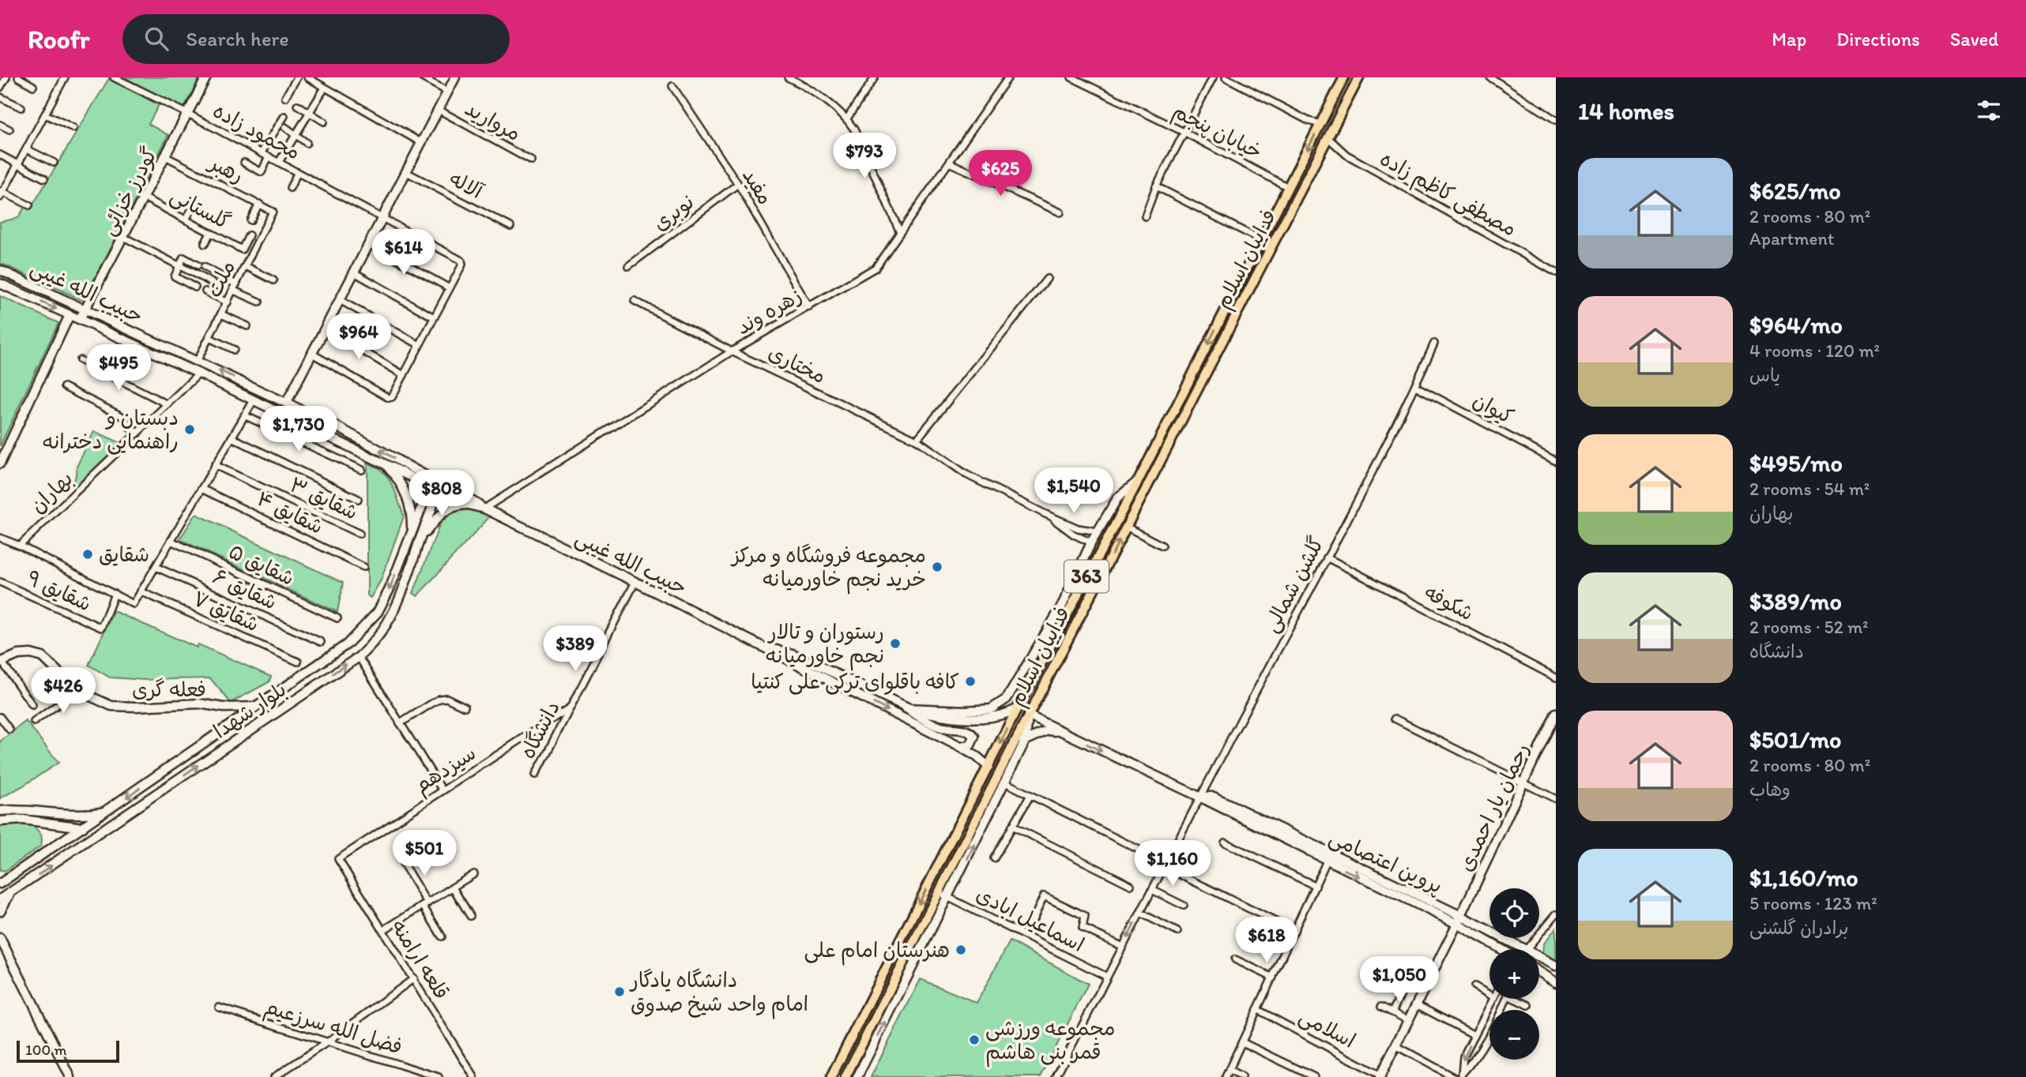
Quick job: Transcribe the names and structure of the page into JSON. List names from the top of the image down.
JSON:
{
  "streets": {
    "main road": ["فداییان اسلام", "363"],
    "street": [
      "مروارید",
      "محمود زاده",
      "خیابان پنجم",
      "رهبر",
      "آلاله",
      "مفید",
      "گودرز خزائی",
      "مصطفی کاظم زاده",
      "گلستانی",
      "نوبری",
      "ملت",
      "حبیب الله غیبی",
      "زهره وند",
      "مختاری",
      "کیوان",
      "بهاران",
      "شقایق ۳",
      "شقایق ۴",
      "شقایق ۵",
      "گلشن شمالی",
      "شقایق ۶",
      "شقایق ۹",
      "شکوفه",
      "شقایق ۷",
      "فعله گری",
      "بلوار شهدا",
      "دانشگاه",
      "سیزدهم",
      "رحمان یار احمدی",
      "پروین اعتصامی",
      "اسماعیل ابادی",
      "قلعه ارامنه",
      "فضل الله سرزعیم",
      "اسلامی"
    ]
  },
  "crossings": [
    ["محمود زاده", "گودرز خزائی"],
    ["خیابان پنجم", "فداییان اسلام"],
    ["رهبر", "گودرز خزائی"],
    ["رهبر", "ملت"],
    ["مفید", "نوبری"],
    ["مفید", "زهره وند"],
    ["گودرز خزائی", "گلستانی"],
    ["گودرز خزائی", "حبیب الله غیبی"],
    ["مصطفی کاظم زاده", "فداییان اسلام"],
    ["فداییان اسلام", "حبیب الله غیبی"],
    ["فداییان اسلام", "پروین اعتصامی"],
    ["فداییان اسلام", "اسماعیل ابادی"],
    ["ملت", "حبیب الله غیبی"],
    ["حبیب الله غیبی", "زهره وند"],
    ["حبیب الله غیبی", "بهاران"],
    ["حبیب الله غیبی", "بلوار شهدا"],
    ["حبیب الله غیبی", "دانشگاه"],
    ["زهره وند", "مختاری"],
    ["کیوان", "گلشن شمالی"],
    ["بهاران", "شقایق ۹"],
    ["گلشن شمالی", "شکوفه"],
    ["گلشن شمالی", "پروین اعتصامی"],
    ["گلشن شمالی", "اسماعیل ابادی"],
    ["فعله گری", "بلوار شهدا"],
    ["دانشگاه", "سیزدهم"],
    ["سیزدهم", "قلعه ارامنه"],
    ["رحمان یار احمدی", "پروین اعتصامی"],
    ["رحمان یار احمدی", "اسلامی"]
  ],
  "places": [
    "دبستان و راهنمایی دخترانه",
    "شقایق",
    "مجموعه فروشگاه و مرکز خرید نجم خاورمیانه",
    "رستوران و تالار نجم خاورمیانه",
    "کافه باقلوای ترکی علی کنتیا",
    "هنرستان امام علی",
    "دانشگاه یادگار امام واحد شیخ صدوق",
    "مجموعه ورزشی قمر بنی هاشم"
  ],
  "scale_bar": "100 m",
  "page": {
    "header": "Roofr",
    "search": "Search here",
    "nav": ["Map", "Directions", "Saved"],
    "heading": "14 homes",
    "price": [
      "$793",
      "$625",
      "$614",
      "$964",
      "$495",
      "$1,730",
      "$1,540",
      "$808",
      "$389",
      "$426",
      "$501",
      "$1,160",
      "$618",
      "$1,050"
    ],
    "list": [
      {
        "name": "$625/mo",
        "note": "2 rooms · 80 m² · Apartment"
      },
      {
        "name": "$964/mo",
        "note": "4 rooms · 120 m² · یاس"
      },
      {
        "name": "$495/mo",
        "note": "2 rooms · 54 m² · بهاران"
      },
      {
        "name": "$389/mo",
        "note": "2 rooms · 52 m² · دانشگاه"
      },
      {
        "name": "$501/mo",
        "note": "2 rooms · 80 m² · وهاب"
      },
      {
        "name": "$1,160/mo",
        "note": "5 rooms · 123 m² · برادران گلشنی"
      }
    ],
    "map_buttons": ["+", "−"],
    "scale": "100 m"
  }
}
